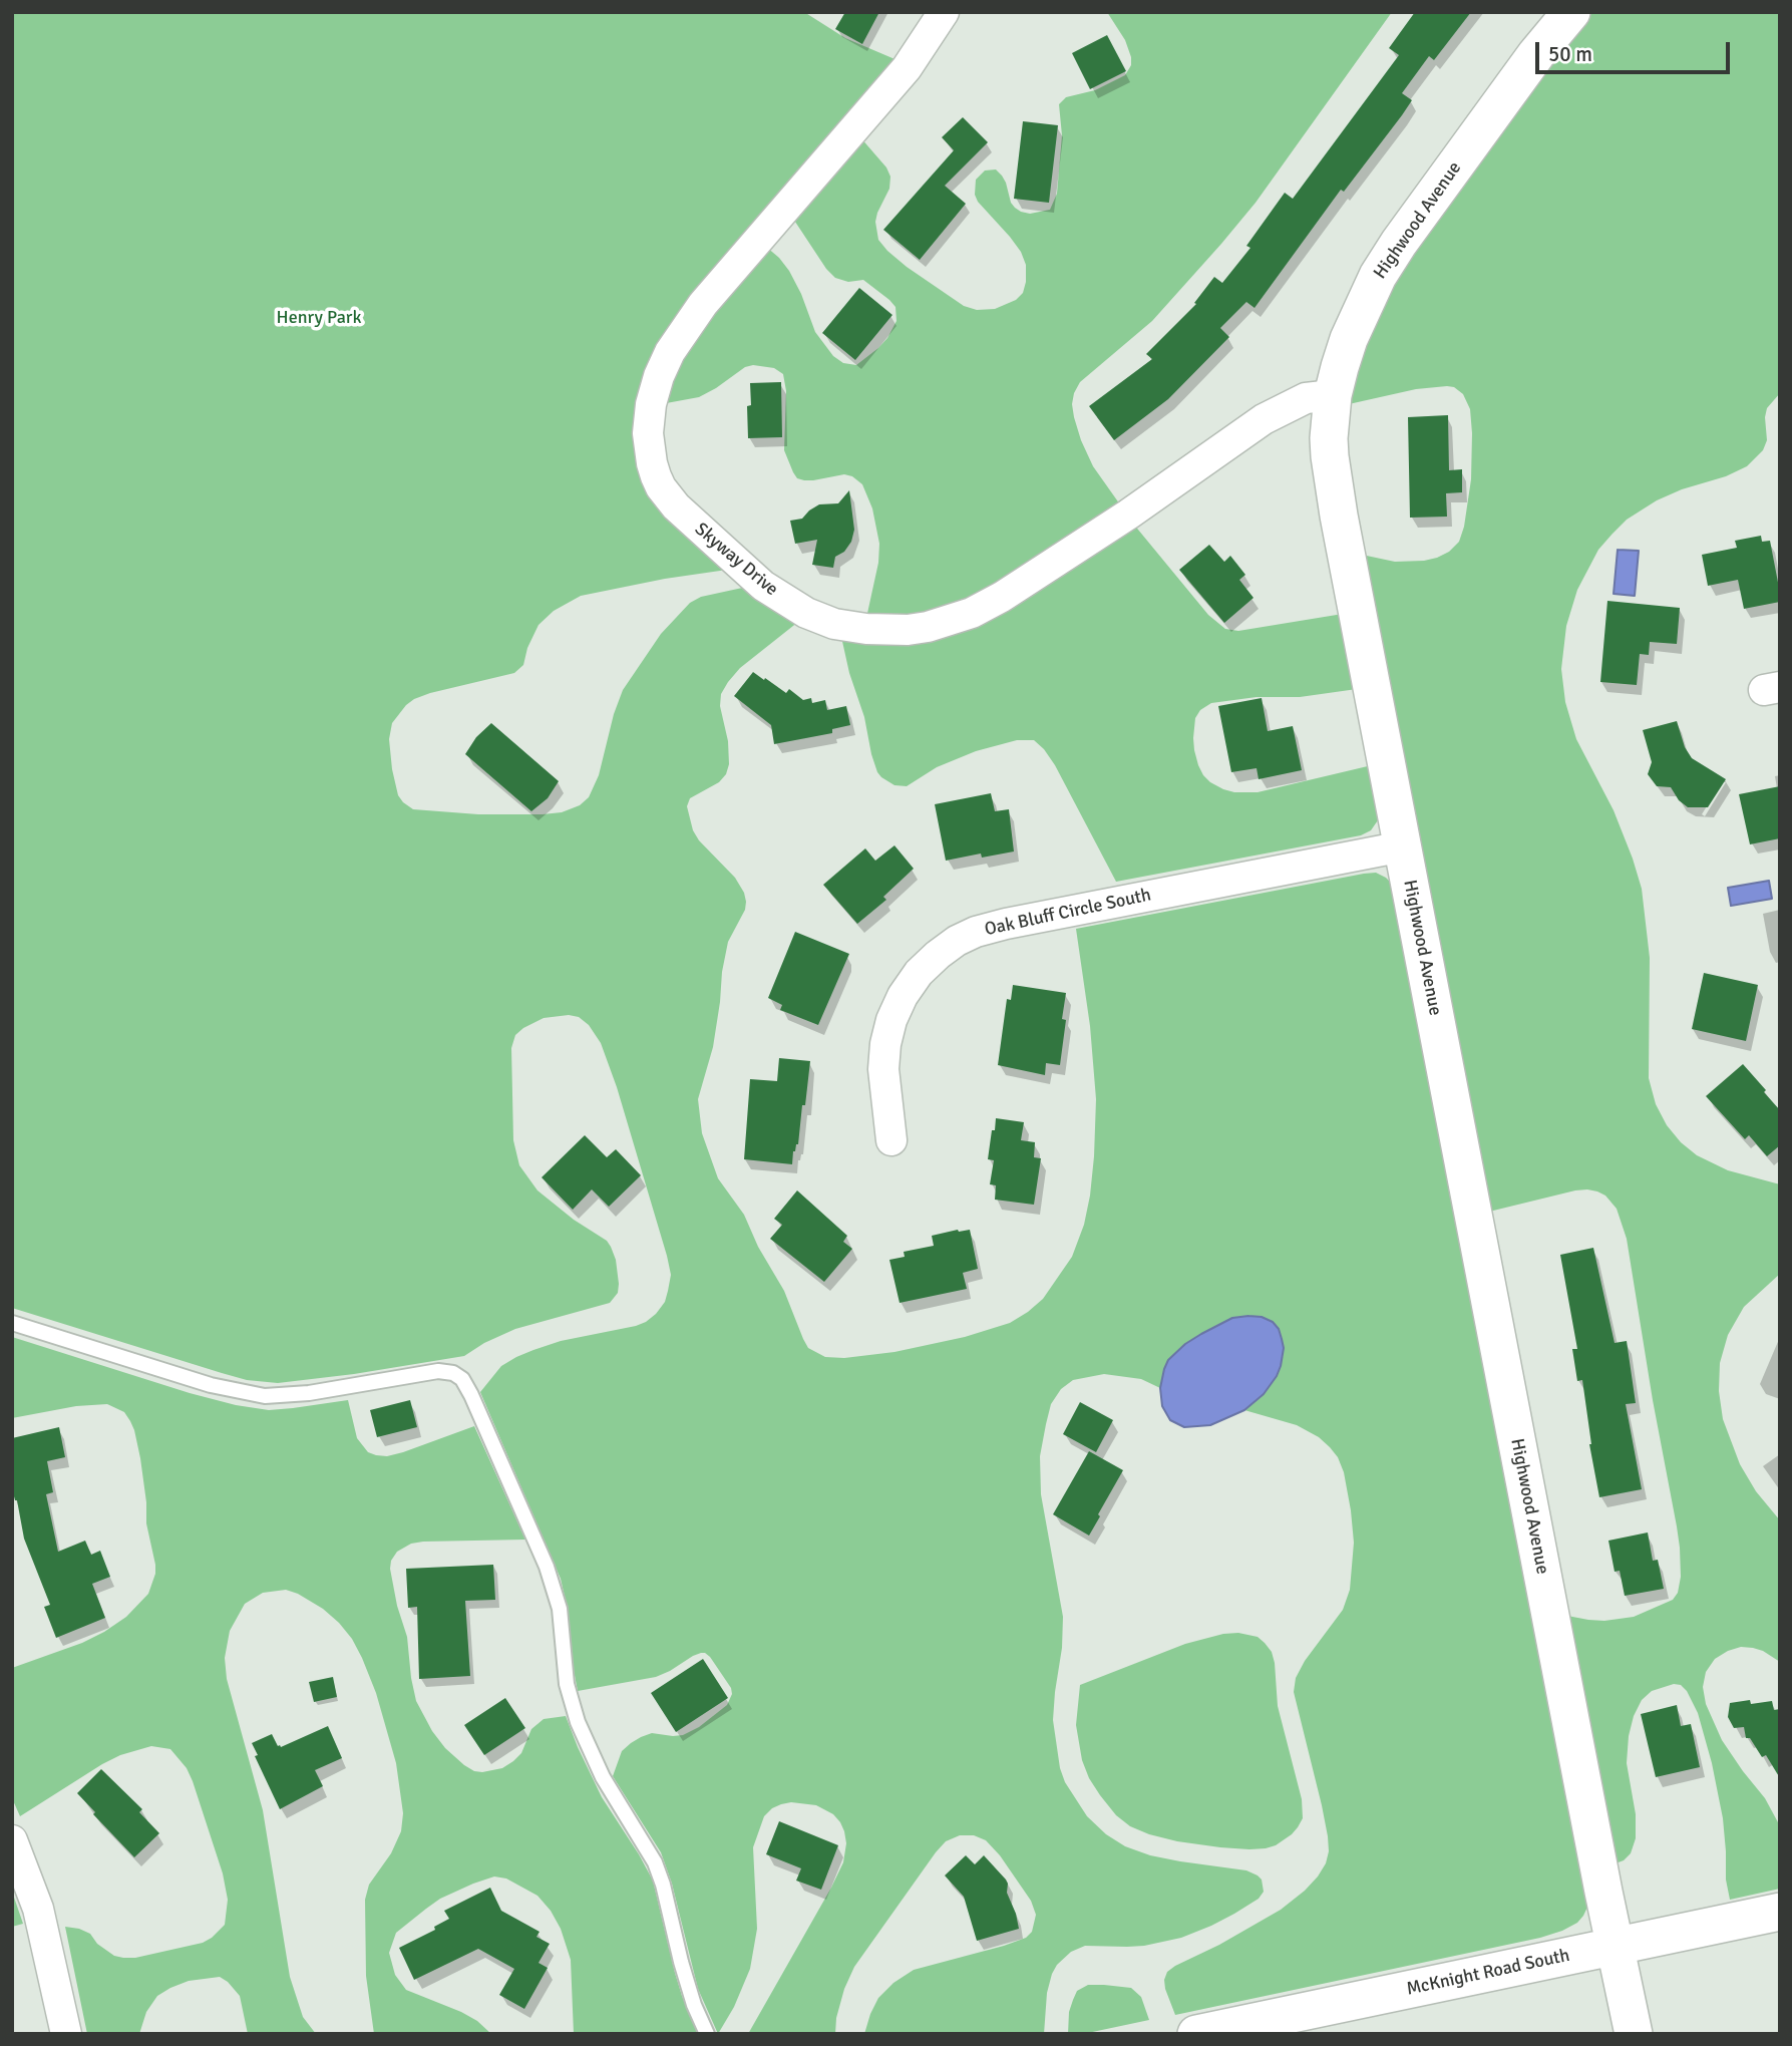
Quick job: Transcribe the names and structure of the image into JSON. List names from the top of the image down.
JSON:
{
  "streets": {
    "street": [
      "Highwood Avenue",
      "Skyway Drive",
      "Oak Bluff Circle South",
      "McKnight Road South"
    ]
  },
  "crossings": [
    ["Highwood Avenue", "Skyway Drive"],
    ["Highwood Avenue", "Oak Bluff Circle South"],
    ["Highwood Avenue", "McKnight Road South"]
  ],
  "parks": ["Henry Park"],
  "scale_bar": "50 m"
}
